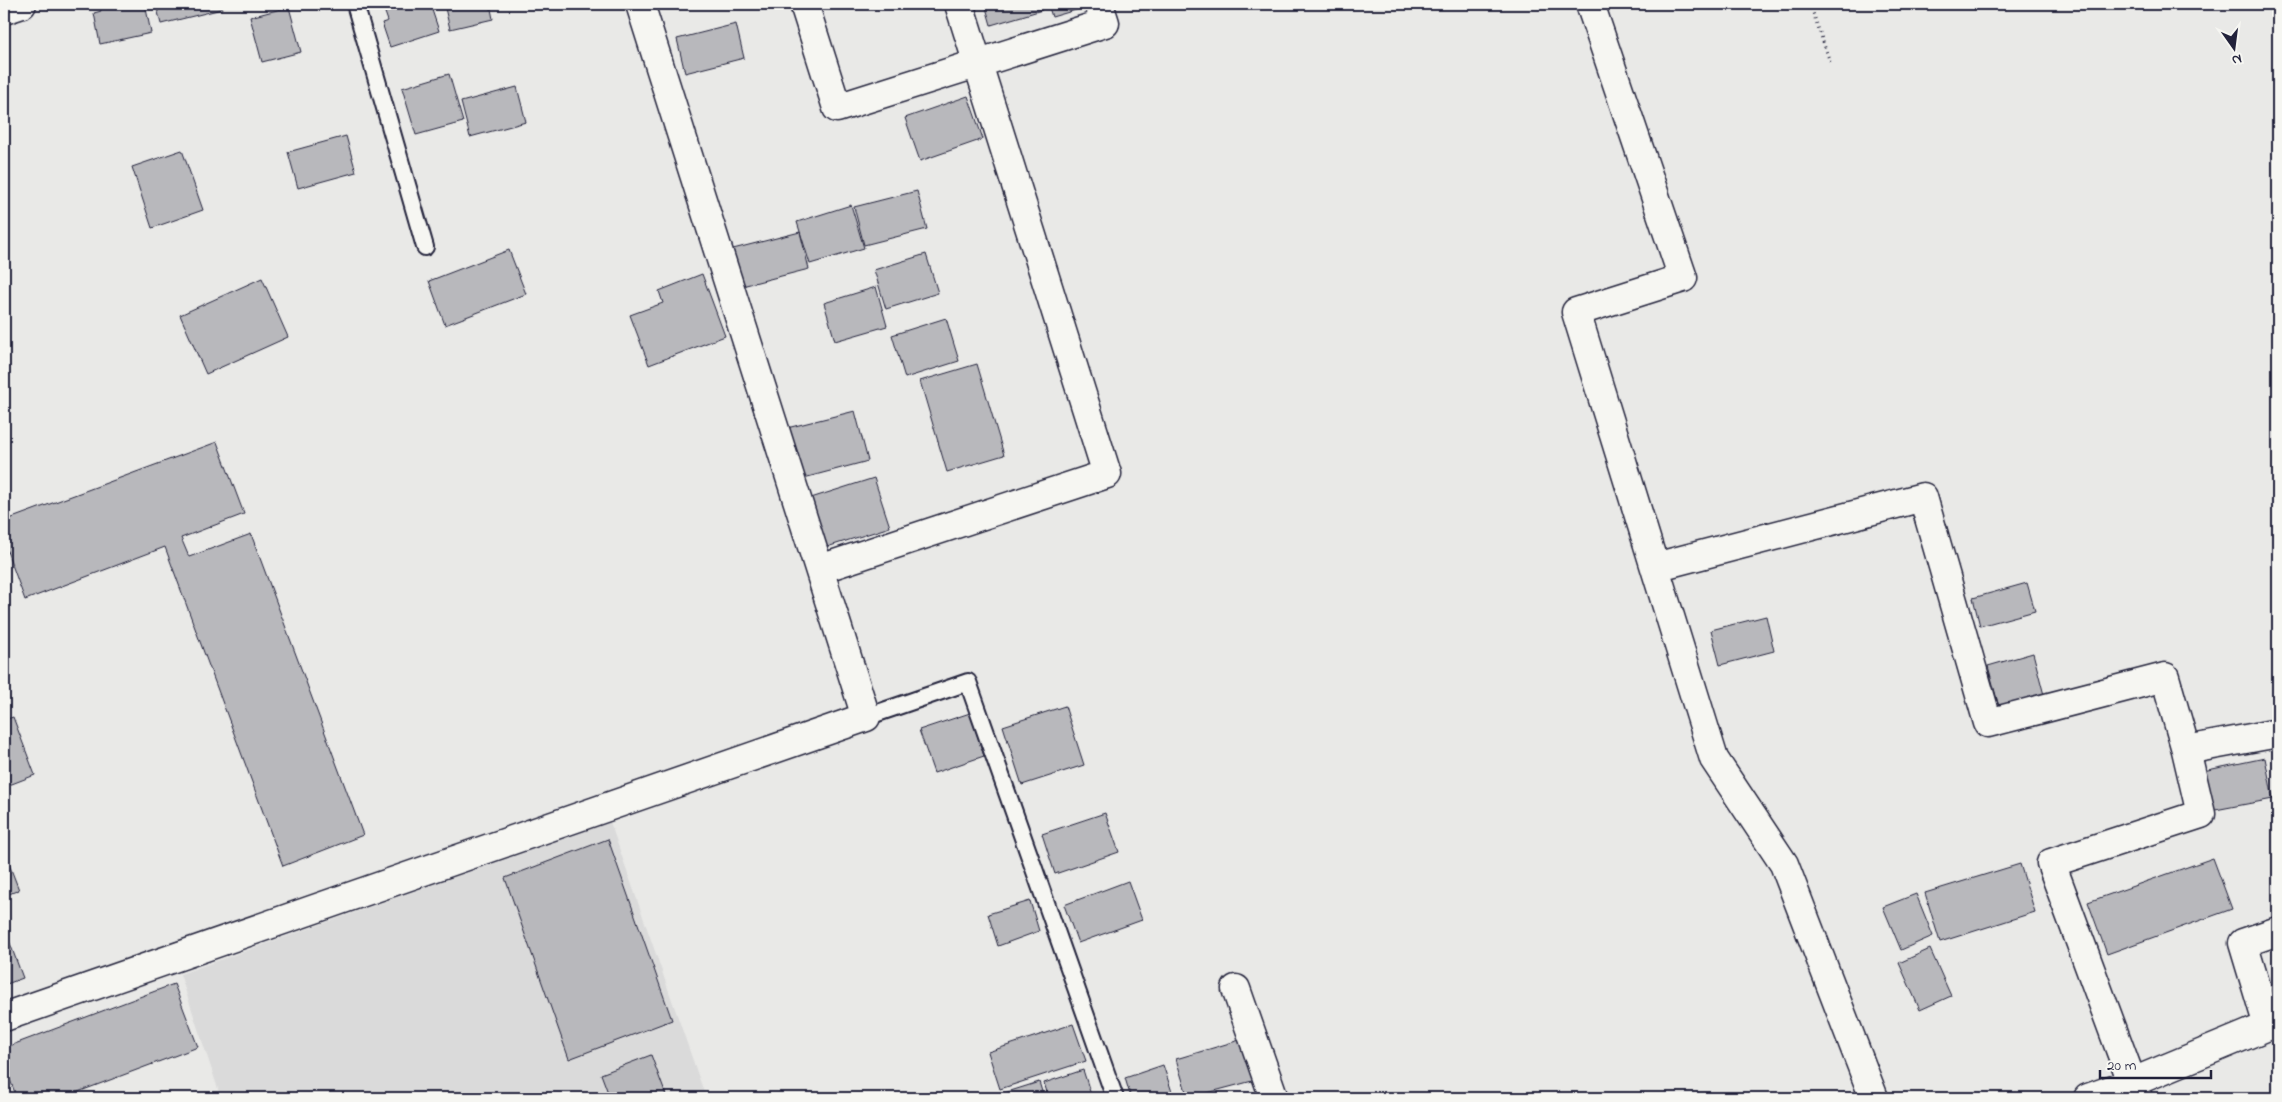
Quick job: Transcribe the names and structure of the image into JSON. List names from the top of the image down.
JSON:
{
  "scale_bar": "20 m",
  "north": "bottom"
}
